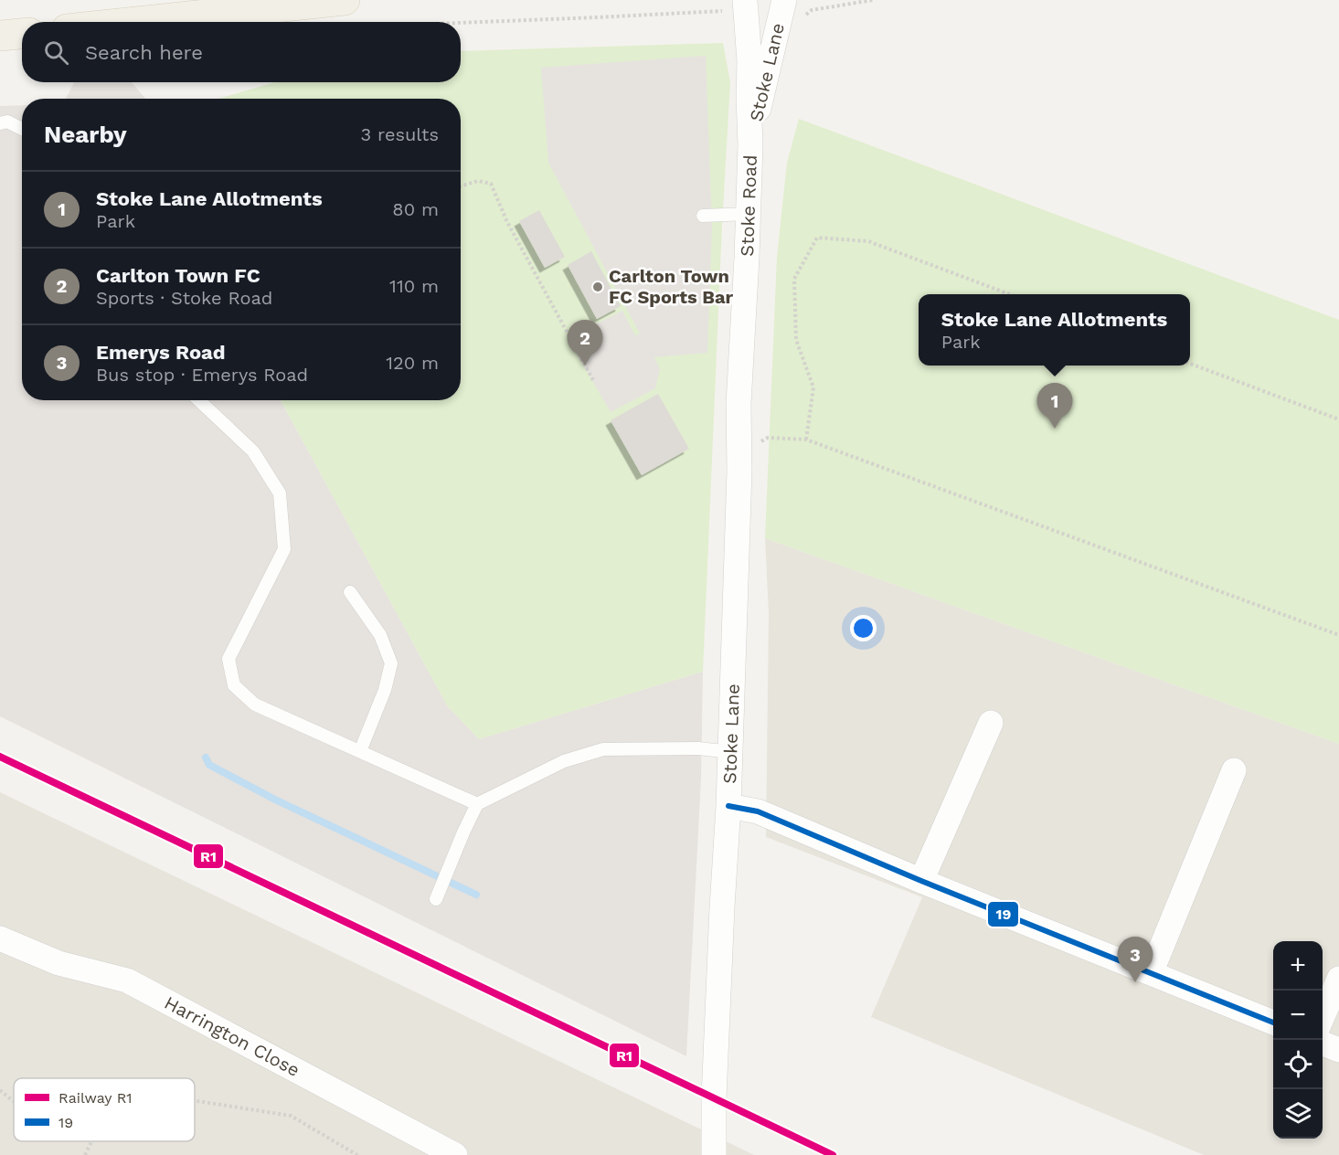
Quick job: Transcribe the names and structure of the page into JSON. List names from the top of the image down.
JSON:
{
  "streets": {
    "street": ["Stoke Lane", "Stoke Road", "Harrington Close"]
  },
  "crossings": [
    ["Stoke Lane", "Stoke Road"]
  ],
  "places": ["Carlton Town FC Sports Bar"],
  "lines": ["rail line R1", "transit line 19"],
  "legend": ["Railway R1", "19"],
  "page": {
    "search": "Search here",
    "heading": ["Nearby", "3 results"],
    "list": [
      {
        "mark": "1",
        "name": "Stoke Lane Allotments",
        "note": "Park",
        "value": "80 m"
      },
      {
        "mark": "2",
        "name": "Carlton Town FC",
        "note": "Sports · Stoke Road",
        "value": "110 m"
      },
      {
        "mark": "3",
        "name": "Emerys Road",
        "note": "Bus stop · Emerys Road",
        "value": "120 m"
      }
    ],
    "popup": ["Stoke Lane Allotments", "Park"],
    "pins": ["2", "1", "3"],
    "map_buttons": ["+", "−"]
  }
}
